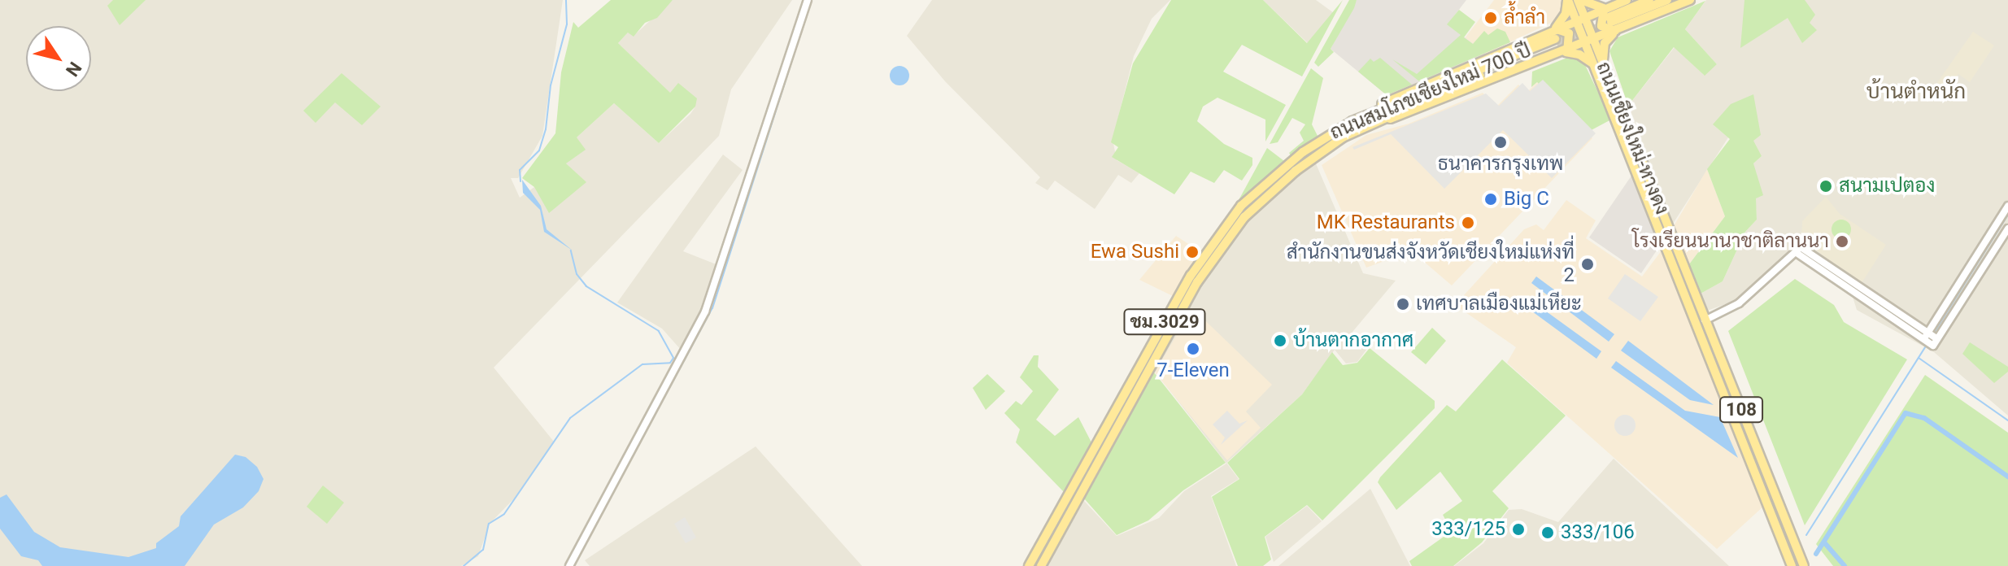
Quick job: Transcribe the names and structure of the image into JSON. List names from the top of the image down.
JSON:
{
  "streets": {
    "main road": [
      "ถนนสมโภชเชียงใหม่ 700 ปี",
      "ถนนเชียงใหม่-หางดง",
      "ชม.3029",
      "108"
    ]
  },
  "districts": ["บ้านตำหนัก"],
  "places": [
    "ล้ำลำ",
    "ธนาคารกรุงเทพ",
    "สนามเปตอง",
    "Big C",
    "MK Restaurants",
    "โรงเรียนนานาชาติลานนา",
    "Ewa Sushi",
    "สำนักงานขนส่งจังหวัดเชียงใหม่แห่งที่ 2",
    "เทศบาลเมืองแม่เหียะ",
    "บ้านตากอากาศ",
    "7-Eleven",
    "333/125",
    "333/106"
  ],
  "north": "bottom right"
}
